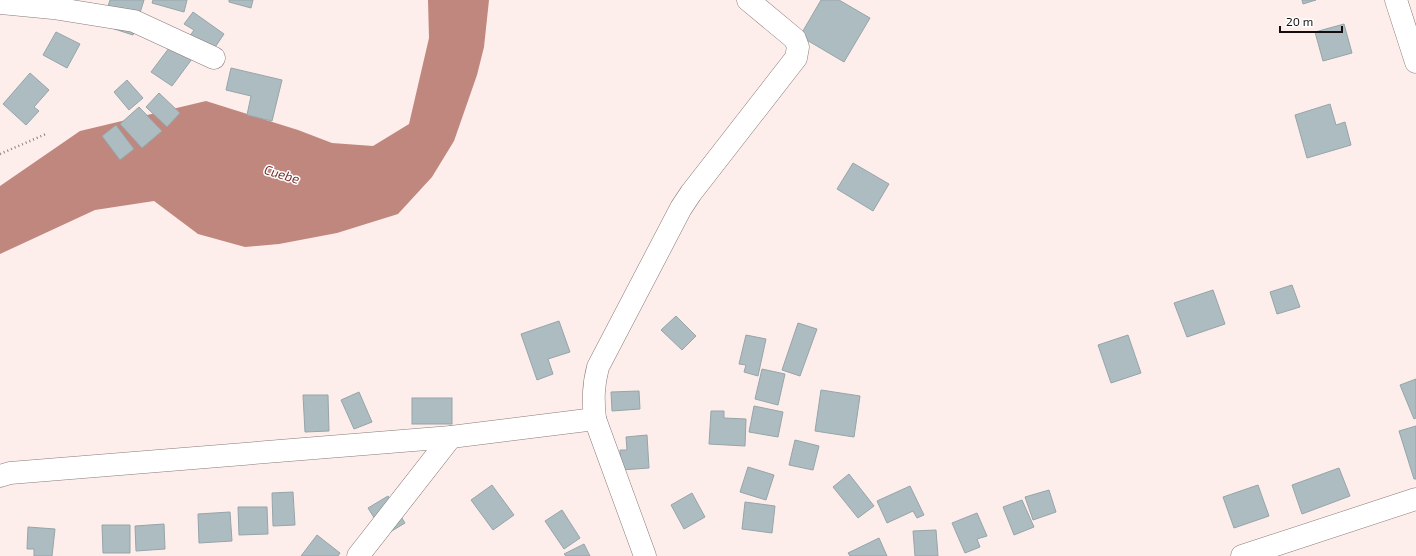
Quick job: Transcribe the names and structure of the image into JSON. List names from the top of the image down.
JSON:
{
  "water": ["Cuebe"],
  "scale_bar": "20 m"
}
